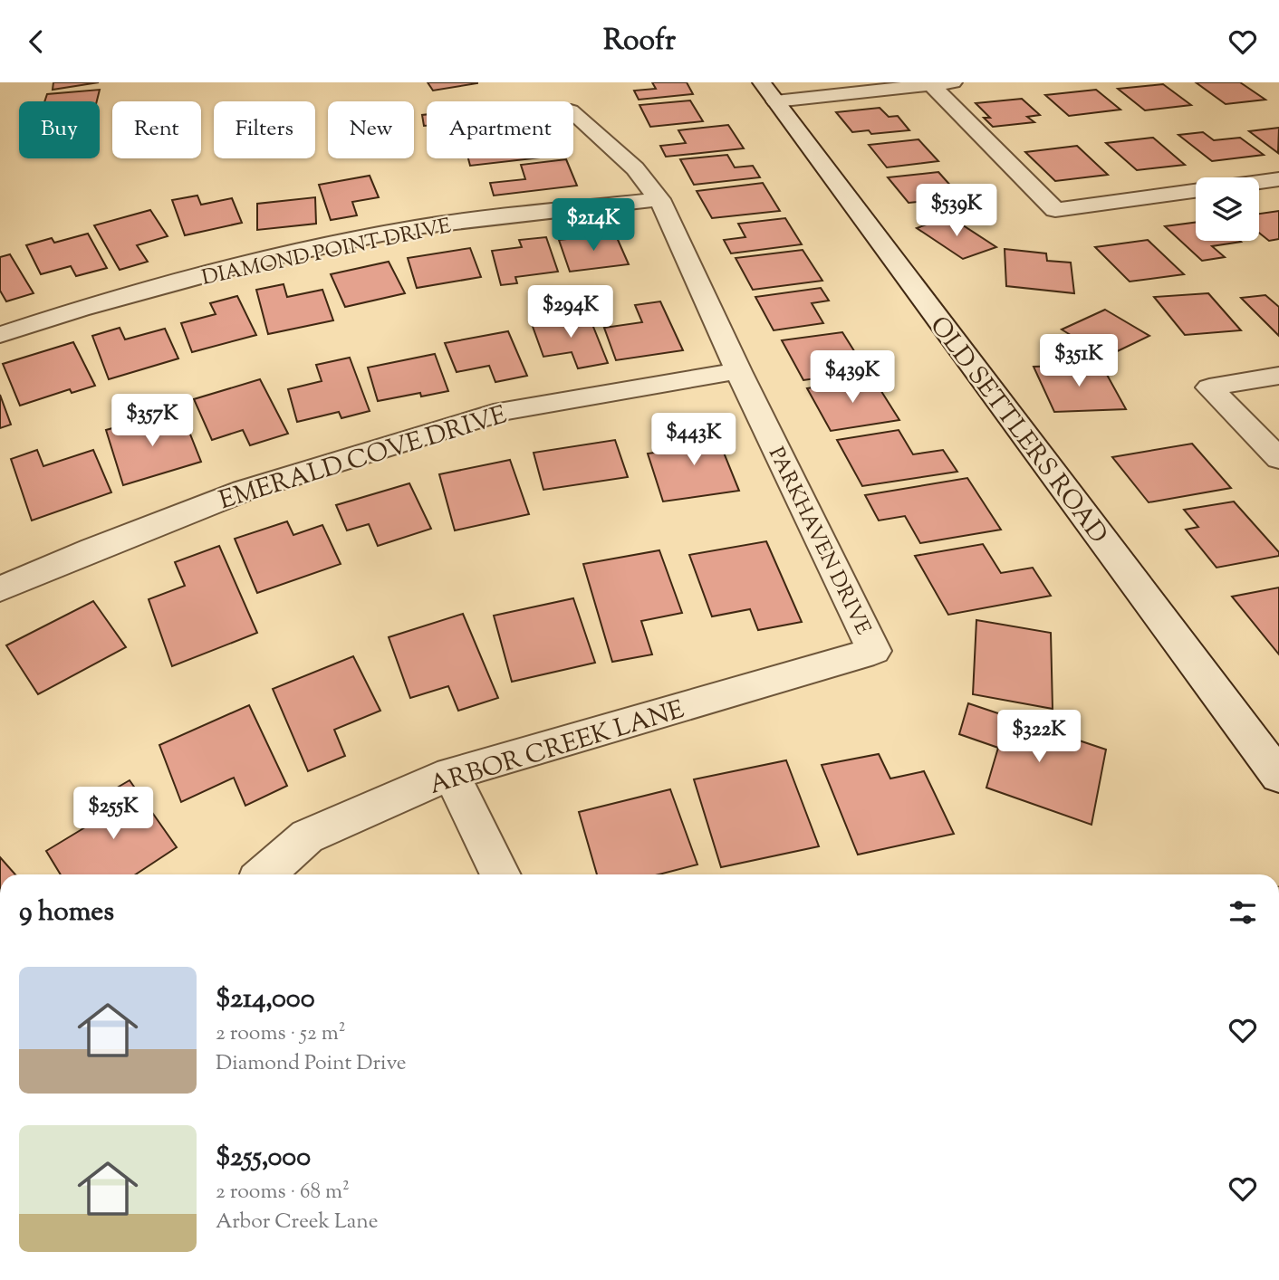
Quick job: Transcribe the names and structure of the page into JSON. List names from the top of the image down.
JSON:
{
  "streets": {
    "street": [
      "DIAMOND POINT DRIVE",
      "OLD SETTLERS ROAD",
      "EMERALD COVE DRIVE",
      "PARKHAVEN DRIVE",
      "ARBOR CREEK LANE"
    ]
  },
  "crossings": [
    ["DIAMOND POINT DRIVE", "PARKHAVEN DRIVE"],
    ["EMERALD COVE DRIVE", "PARKHAVEN DRIVE"],
    ["PARKHAVEN DRIVE", "ARBOR CREEK LANE"]
  ],
  "page": {
    "header": "Roofr",
    "chip": [
      "Buy",
      "Rent",
      "Filters",
      "New",
      "Apartment"
    ],
    "price": [
      "$539K",
      "$214K",
      "$294K",
      "$351K",
      "$439K",
      "$357K",
      "$443K",
      "$322K",
      "$255K"
    ],
    "heading": "9 homes",
    "list": [
      {
        "name": "$214,000",
        "note": "2 rooms · 52 m² · Diamond Point Drive"
      },
      {
        "name": "$255,000",
        "note": "2 rooms · 68 m² · Arbor Creek Lane"
      }
    ]
  }
}
